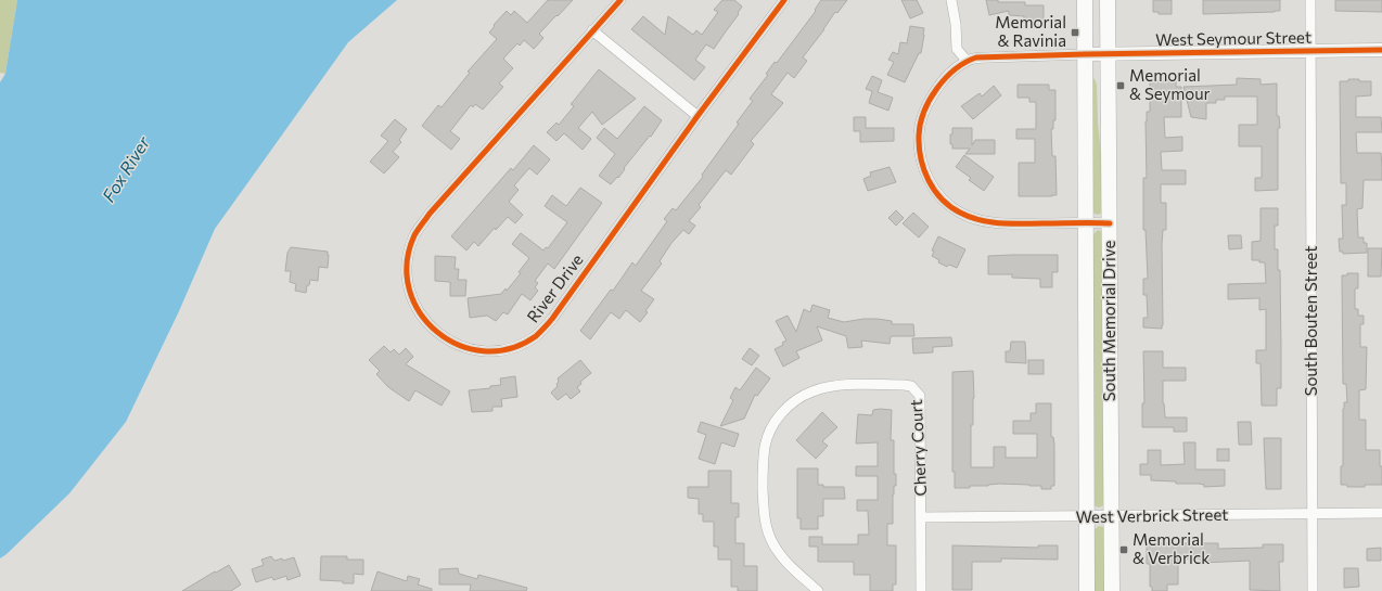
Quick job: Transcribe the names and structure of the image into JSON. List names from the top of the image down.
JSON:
{
  "streets": {
    "main road": ["South Memorial Drive"],
    "street": [
      "West Seymour Street",
      "River Drive",
      "South Bouten Street",
      "Cherry Court",
      "West Verbrick Street"
    ]
  },
  "crossings": [
    ["West Seymour Street", "South Memorial Drive"],
    ["West Seymour Street", "South Bouten Street"],
    ["South Memorial Drive", "West Verbrick Street"],
    ["South Bouten Street", "West Verbrick Street"],
    ["Cherry Court", "West Verbrick Street"]
  ],
  "water": ["Fox River"],
  "places": {
    "transit": ["Memorial & Ravinia", "Memorial & Seymour", "Memorial & Verbrick"]
  }
}
